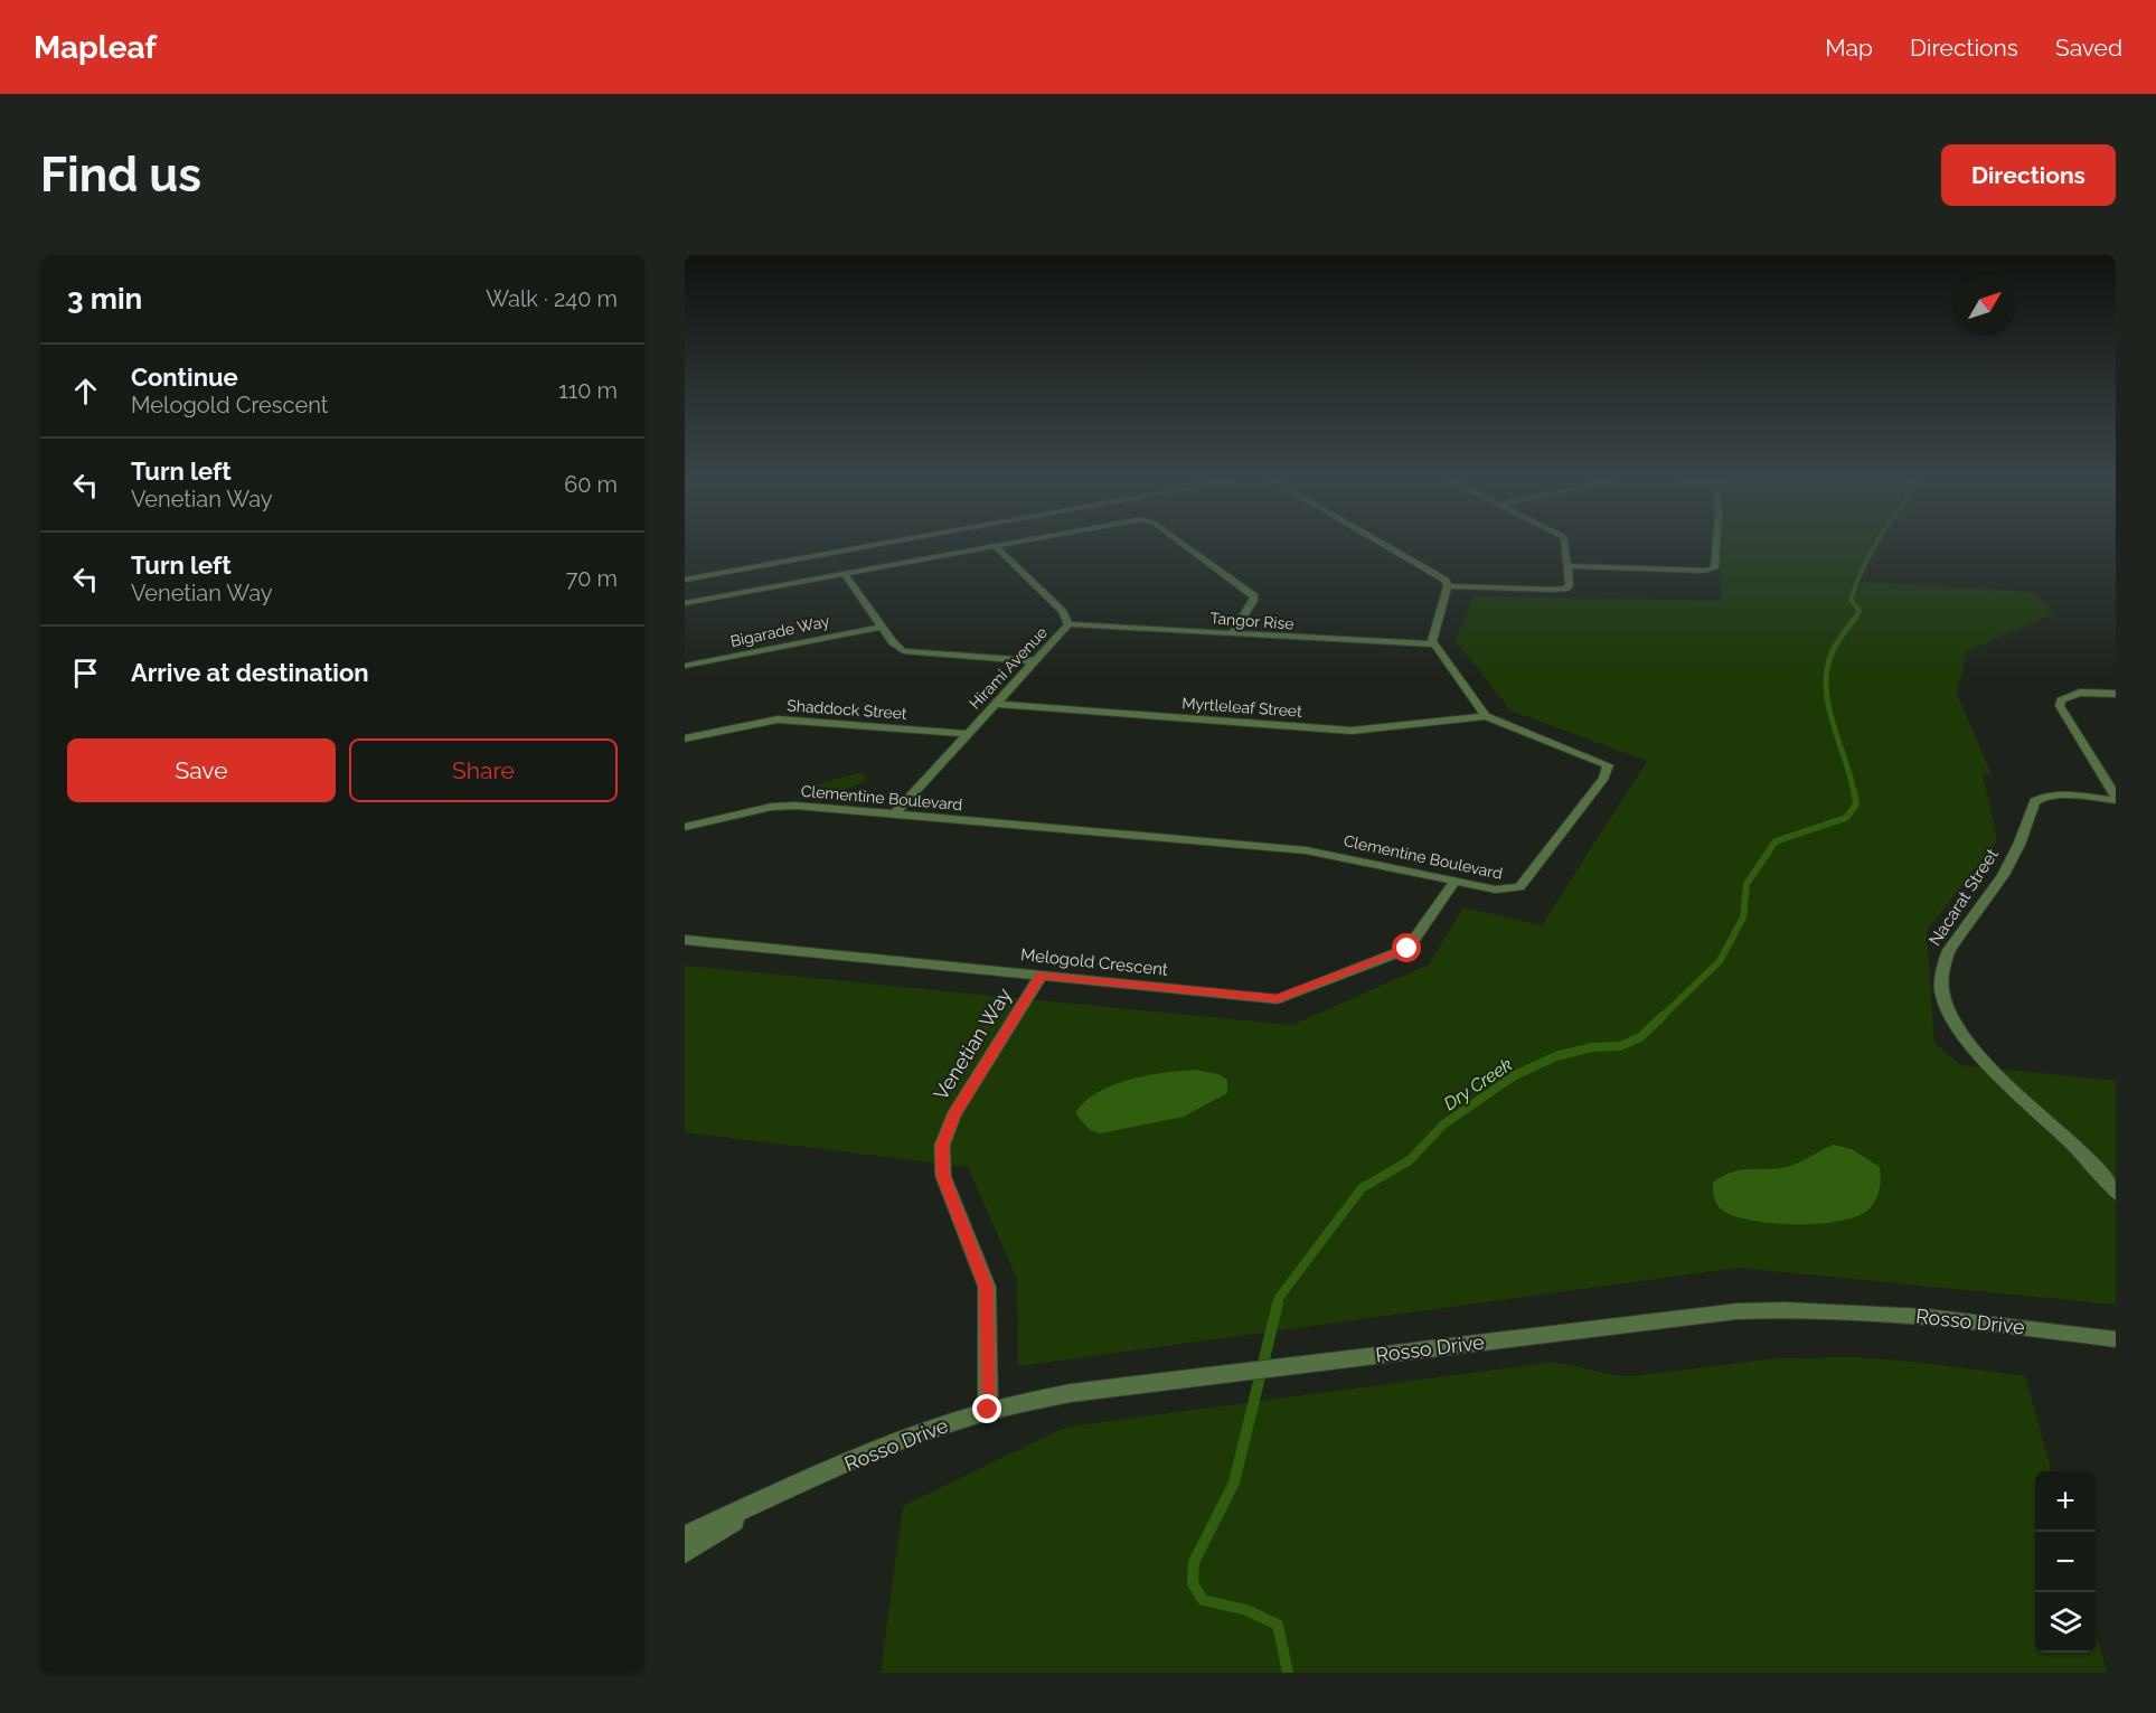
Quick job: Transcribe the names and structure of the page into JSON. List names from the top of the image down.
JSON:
{
  "streets": {
    "street": [
      "Tangor Rise",
      "Bigarade Way",
      "Hirami Avenue",
      "Myrtleleaf Street",
      "Shaddock Street",
      "Clementine Boulevard",
      "Nacarat Street",
      "Melogold Crescent",
      "Venetian Way",
      "Rosso Drive"
    ]
  },
  "crossings": [
    ["Tangor Rise", "Hirami Avenue"],
    ["Tangor Rise", "Clementine Boulevard"],
    ["Hirami Avenue", "Myrtleleaf Street"],
    ["Hirami Avenue", "Shaddock Street"],
    ["Hirami Avenue", "Clementine Boulevard"],
    ["Myrtleleaf Street", "Clementine Boulevard"],
    ["Clementine Boulevard", "Melogold Crescent"],
    ["Melogold Crescent", "Venetian Way"],
    ["Venetian Way", "Rosso Drive"]
  ],
  "water": ["Dry Creek"],
  "north": "top right",
  "page": {
    "header": "Mapleaf",
    "nav": ["Map", "Directions", "Saved"],
    "buttons": [
      "Directions",
      ["Save", "Share"]
    ],
    "title": "Find us",
    "heading": ["3 min", "Walk · 240 m"],
    "list": [
      ["Continue", "Melogold Crescent", "110 m"],
      ["Turn left", "Venetian Way", "60 m"],
      ["Turn left", "Venetian Way", "70 m"],
      "Arrive at destination"
    ],
    "map_buttons": ["+", "−"]
  }
}
